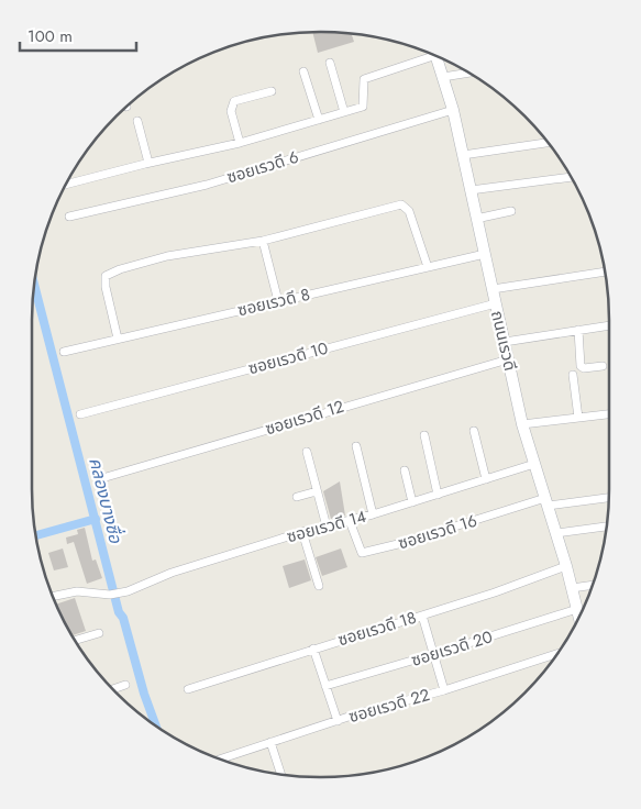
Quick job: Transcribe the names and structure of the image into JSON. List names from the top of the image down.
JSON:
{
  "streets": {
    "street": [
      "ซอยเรวดี 6",
      "ซอยเรวดี 8",
      "ถนนเรวดี",
      "ซอยเรวดี 10",
      "ซอยเรวดี 12",
      "ซอยเรวดี 14",
      "ซอยเรวดี 16",
      "ซอยเรวดี 18",
      "ซอยเรวดี 20",
      "ซอยเรวดี 22"
    ]
  },
  "crossings": [
    ["ซอยเรวดี 6", "ถนนเรวดี"],
    ["ซอยเรวดี 8", "ถนนเรวดี"],
    ["ถนนเรวดี", "ซอยเรวดี 10"],
    ["ถนนเรวดี", "ซอยเรวดี 12"],
    ["ถนนเรวดี", "ซอยเรวดี 14"],
    ["ถนนเรวดี", "ซอยเรวดี 16"],
    ["ถนนเรวดี", "ซอยเรวดี 18"],
    ["ถนนเรวดี", "ซอยเรวดี 20"],
    ["ซอยเรวดี 14", "ซอยเรวดี 16"]
  ],
  "water": ["คลองบางซื่อ"],
  "scale_bar": "100 m"
}
